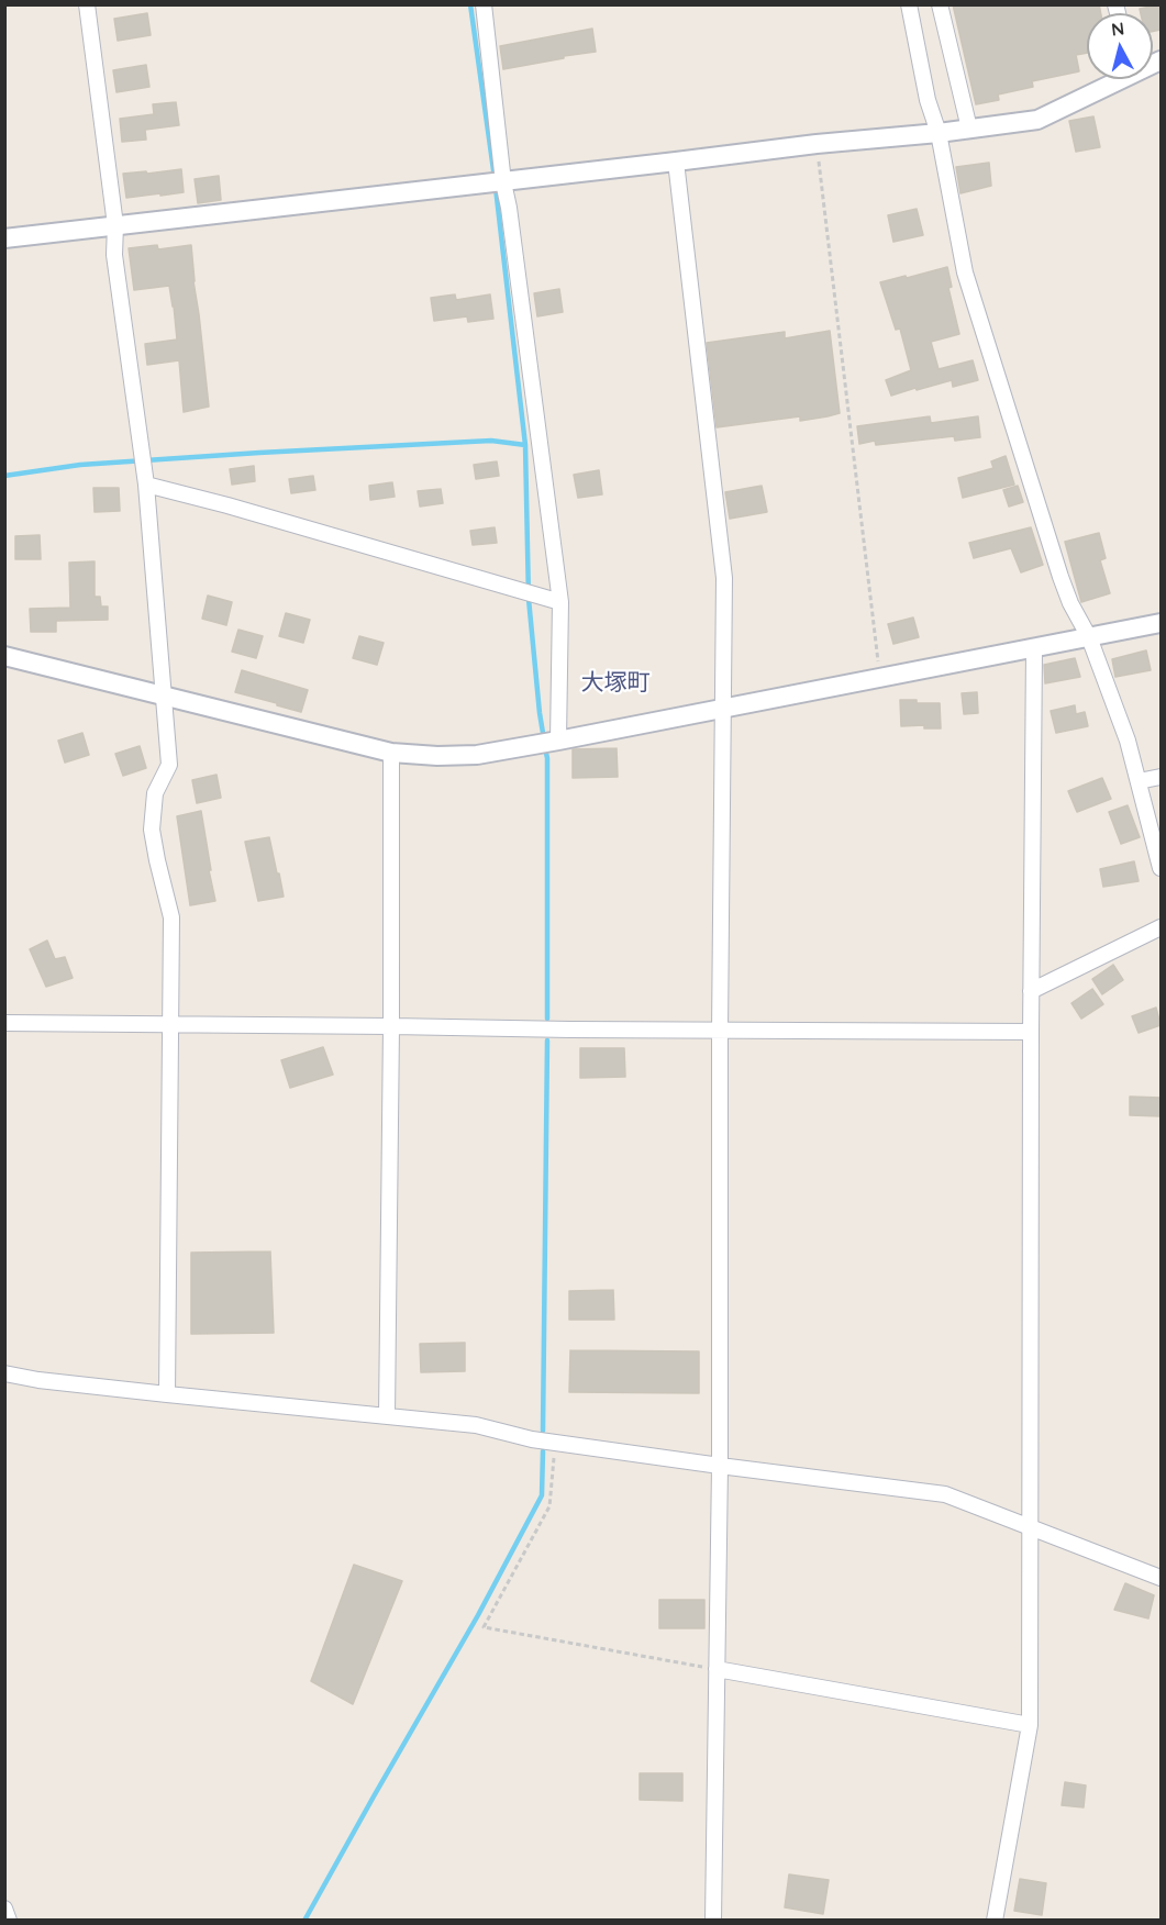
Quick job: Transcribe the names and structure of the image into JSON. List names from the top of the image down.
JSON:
{
  "districts": ["大塚町"],
  "north": "top"
}
